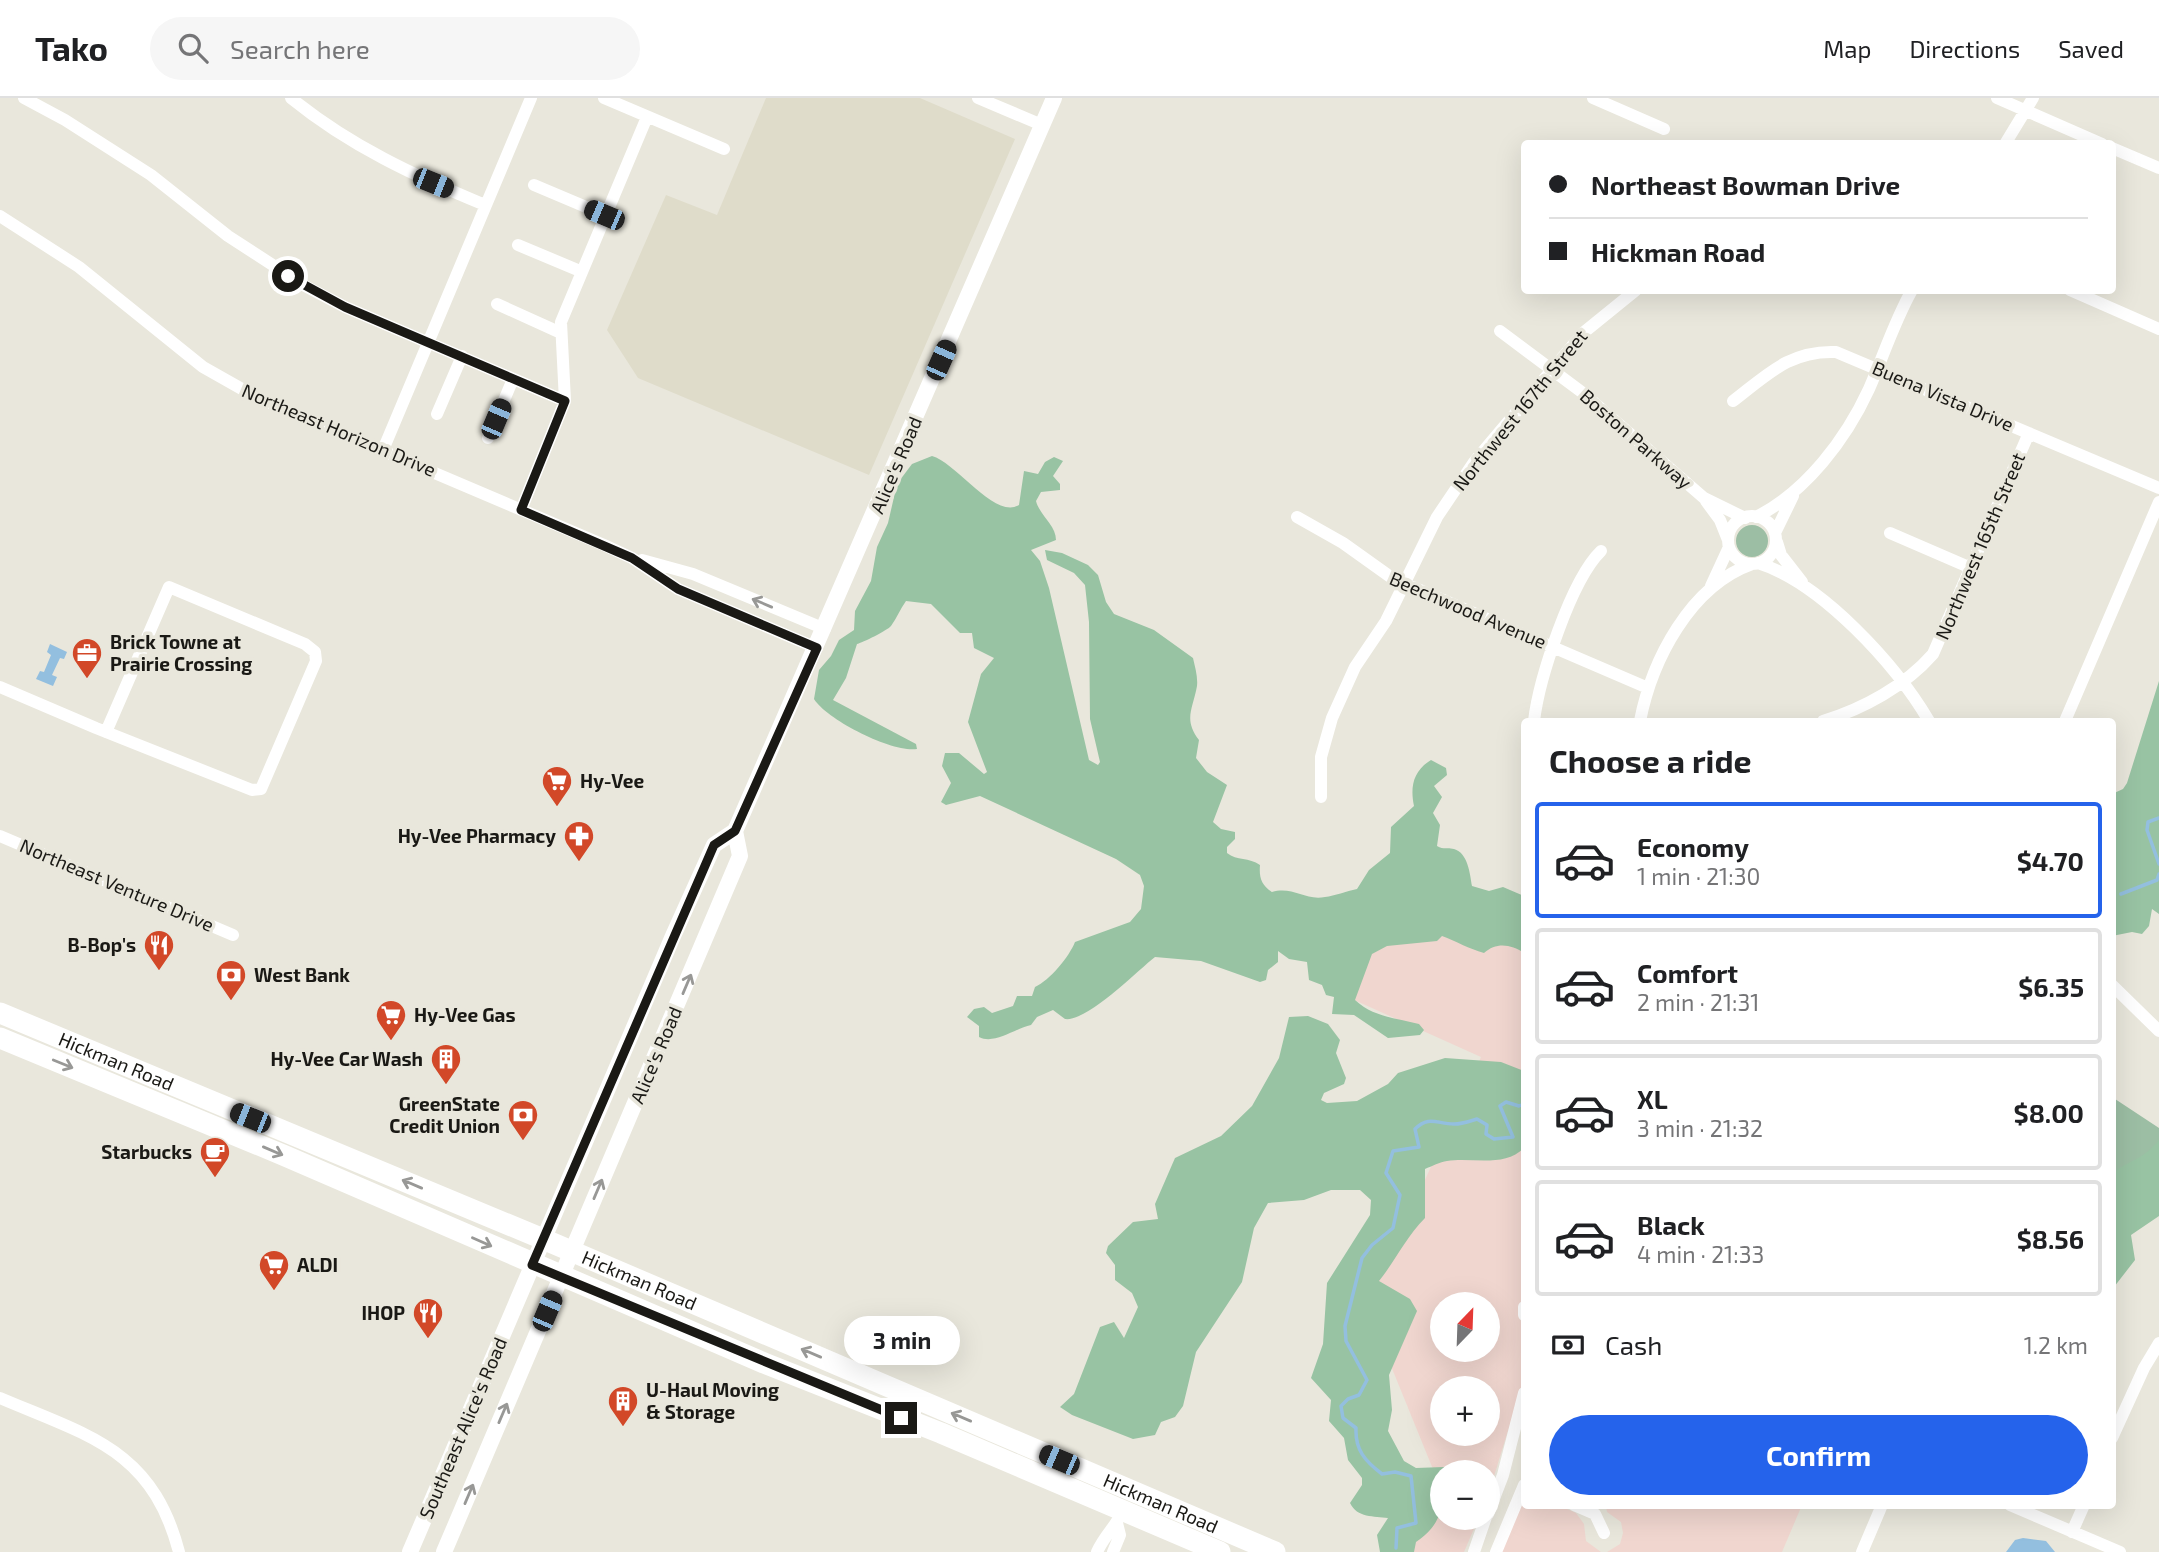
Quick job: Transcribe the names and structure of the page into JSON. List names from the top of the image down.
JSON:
{
  "streets": {
    "highway": ["Hickman Road"],
    "main road": ["Alice's Road", "Southeast Alice's Road"],
    "street": [
      "Buena Vista Drive",
      "Northwest 167th Street",
      "Northeast Horizon Drive",
      "Boston Parkway",
      "Northwest 165th Street",
      "Beechwood Avenue",
      "Northeast Venture Drive"
    ]
  },
  "crossings": [
    ["Buena Vista Drive", "Northwest 165th Street"],
    ["Northwest 167th Street", "Boston Parkway"],
    ["Northwest 167th Street", "Beechwood Avenue"],
    ["Northeast Horizon Drive", "Alice's Road"],
    ["Alice's Road", "Hickman Road"],
    ["Alice's Road", "Southeast Alice's Road"],
    ["Hickman Road", "Southeast Alice's Road"]
  ],
  "places": {
    "office": ["Brick Towne at Prairie Crossing"],
    "supermarket": ["Hy-Vee", "Hy-Vee Gas", "ALDI"],
    "pharmacy": ["Hy-Vee Pharmacy"],
    "restaurant": ["B-Bop's", "IHOP"],
    "bank": ["West Bank", "GreenState Credit Union"],
    "building": ["Hy-Vee Car Wash", "U-Haul Moving & Storage"],
    "cafe": ["Starbucks"]
  },
  "north": "top right",
  "page": {
    "header": "Tako",
    "search": "Search here",
    "nav": ["Map", "Directions", "Saved"],
    "banner": ["Northeast Bowman Drive", "Hickman Road"],
    "heading": "Choose a ride",
    "list": [
      {
        "name": "Economy",
        "note": "1 min · 21:30",
        "value": "$4.70"
      },
      {
        "name": "Comfort",
        "note": "2 min · 21:31",
        "value": "$6.35"
      },
      {
        "name": "XL",
        "note": "3 min · 21:32",
        "value": "$8.00"
      },
      {
        "name": "Black",
        "note": "4 min · 21:33",
        "value": "$8.56"
      }
    ],
    "map_buttons": ["+", "−"],
    "pay": ["Cash", "1.2 km"],
    "bubble": "3 min",
    "buttons": "Confirm"
  }
}
